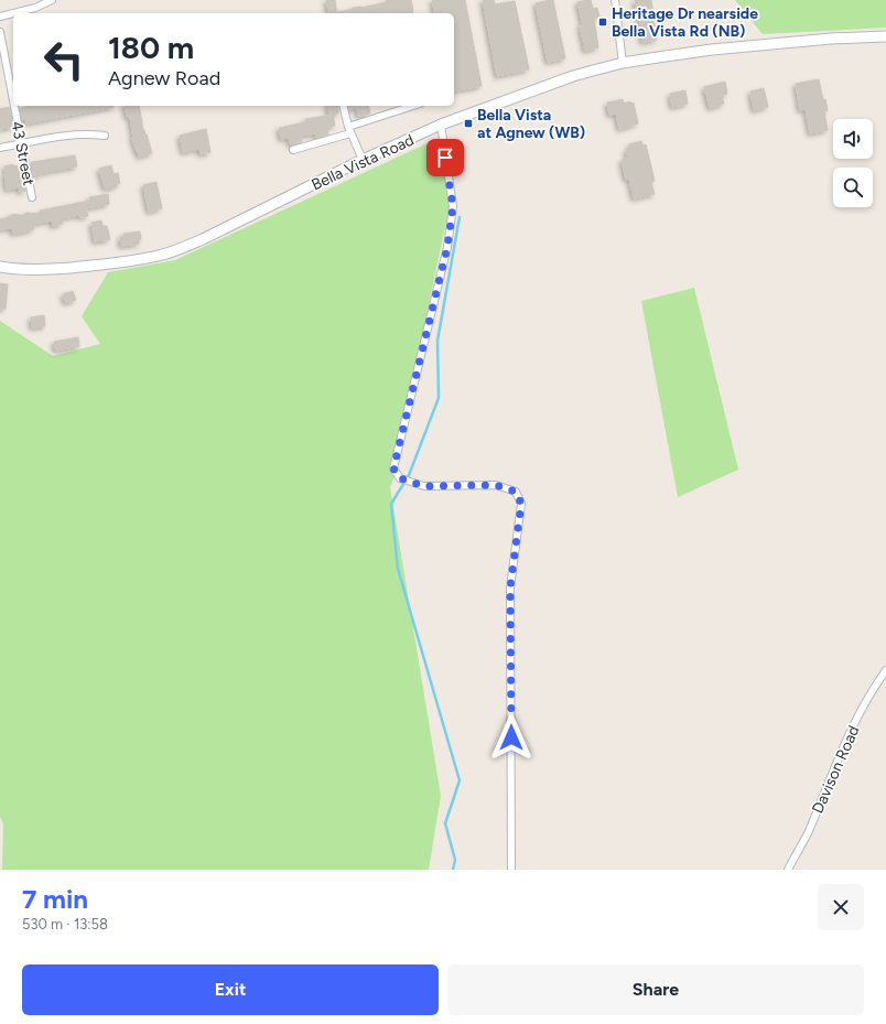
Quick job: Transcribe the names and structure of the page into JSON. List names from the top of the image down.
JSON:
{
  "streets": {
    "street": ["43 Street", "Bella Vista Road", "Davison Road"]
  },
  "places": {
    "transit": ["Heritage Dr nearside Bella Vista Rd (NB)", "Bella Vista at Agnew (WB)"]
  },
  "page": {
    "turn": ["180 m", "Agnew Road"],
    "heading": ["7 min", "530 m · 13:58"],
    "buttons": ["Exit", "Share"]
  }
}
